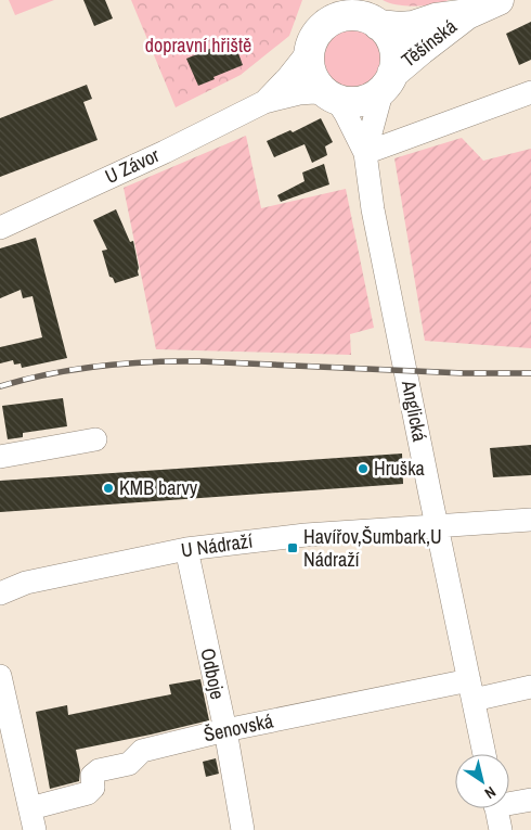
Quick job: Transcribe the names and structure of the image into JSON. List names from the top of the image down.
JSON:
{
  "streets": {
    "main road": ["Těšínská"],
    "street": [
      "U Závor",
      "Anglická",
      "U Nádraží",
      "Odboje",
      "Šenovská"
    ]
  },
  "crossings": [
    ["Těšínská", "U Závor"],
    ["Těšínská", "Anglická"],
    ["U Závor", "Anglická"],
    ["Anglická", "U Nádraží"],
    ["Anglická", "Šenovská"],
    ["U Nádraží", "Odboje"],
    ["Odboje", "Šenovská"]
  ],
  "parks": ["dopravní hřiště"],
  "places": {
    "other": ["Hruška", "KMB barvy"],
    "transit": ["Havířov,Šumbark,U Nádraží"]
  },
  "north": "bottom right"
}
